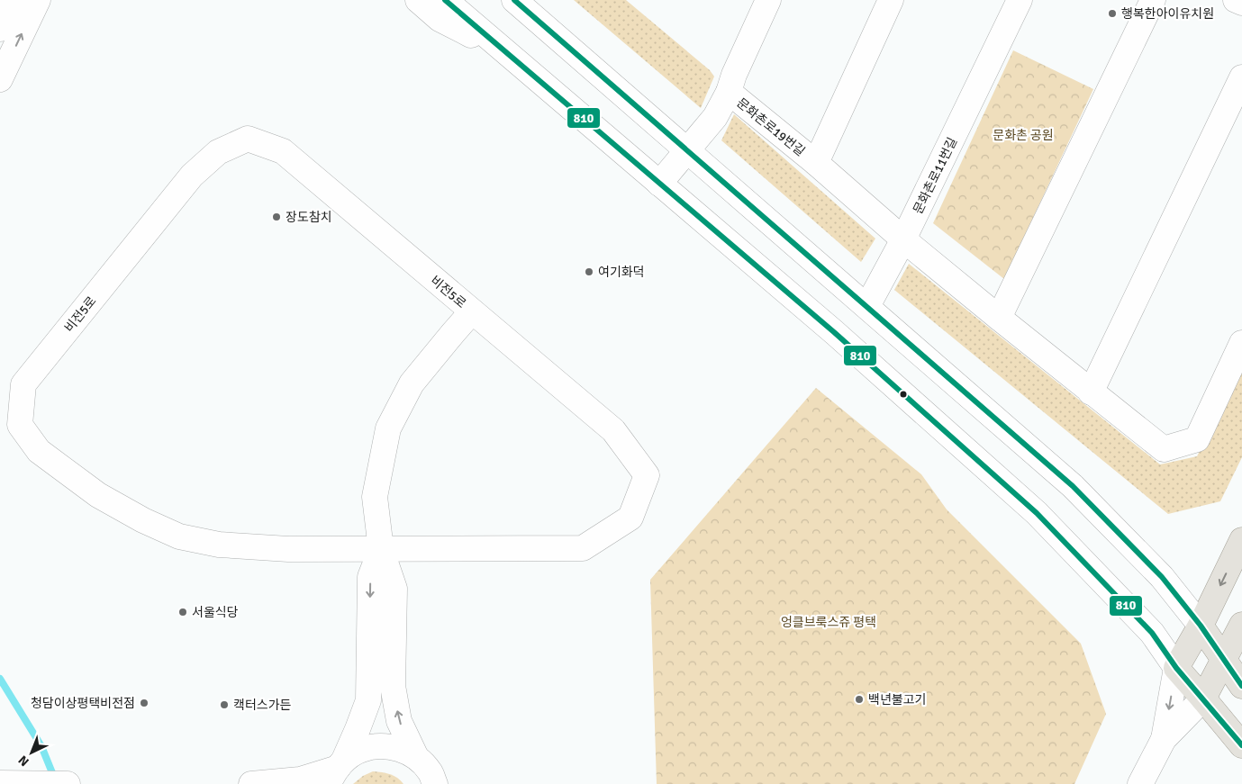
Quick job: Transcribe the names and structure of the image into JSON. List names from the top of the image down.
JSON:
{
  "streets": {
    "street": ["문화촌로19번길", "문화촌로11번길", "비전5로"]
  },
  "parks": ["문화촌 공원", "엉클브룩스쥬 평택"],
  "places": [
    "행복한아이유치원",
    "장도참치",
    "여기화덕",
    "서울식당",
    "백년불고기",
    "청담이상평택비전점",
    "캑터스가든"
  ],
  "lines": ["transit line 810"],
  "north": "bottom left"
}
